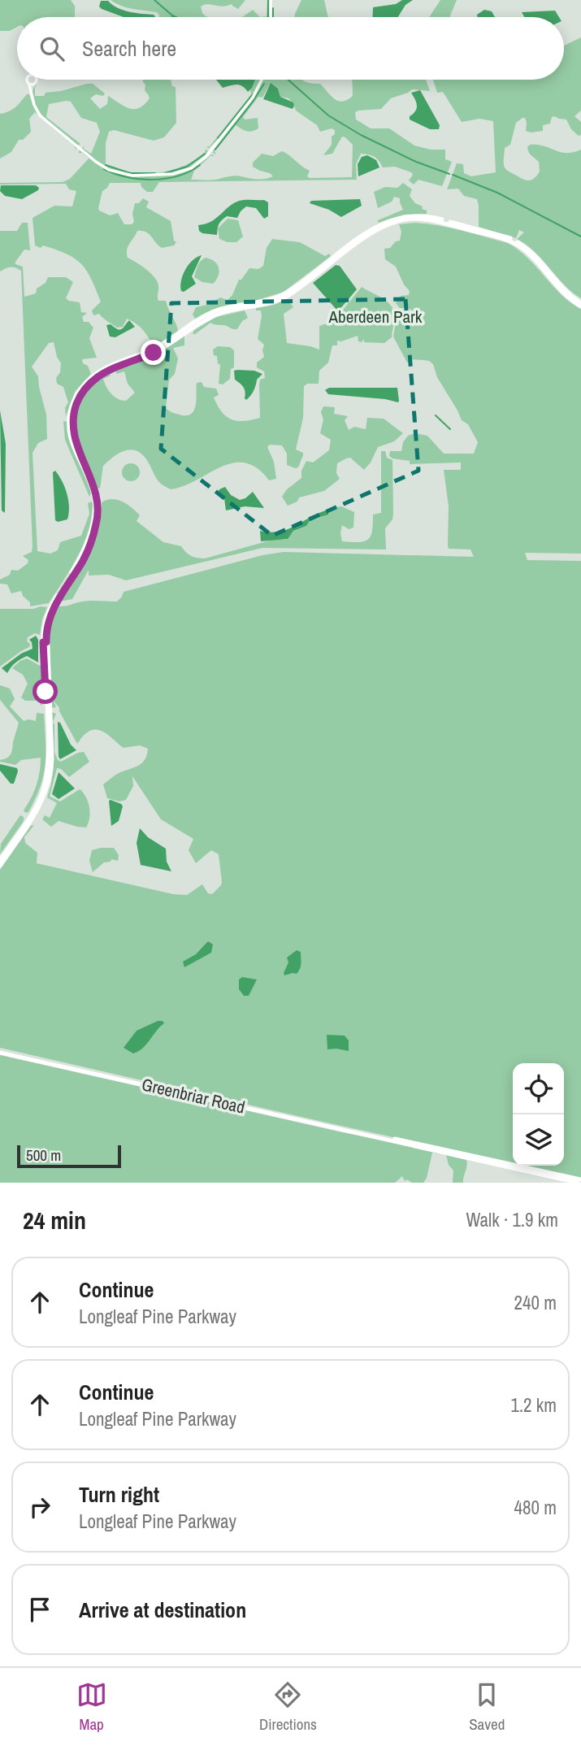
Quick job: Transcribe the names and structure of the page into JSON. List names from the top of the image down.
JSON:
{
  "streets": {
    "main road": ["Greenbriar Road"]
  },
  "parks": ["Aberdeen Park"],
  "scale_bar": "500 m",
  "page": {
    "search": "Search here",
    "scale": "500 m",
    "heading": ["24 min", "Walk · 1.9 km"],
    "list": [
      ["Continue", "Longleaf Pine Parkway", "240 m"],
      ["Continue", "Longleaf Pine Parkway", "1.2 km"],
      ["Turn right", "Longleaf Pine Parkway", "480 m"],
      "Arrive at destination"
    ],
    "nav": ["Map", "Directions", "Saved"]
  }
}
